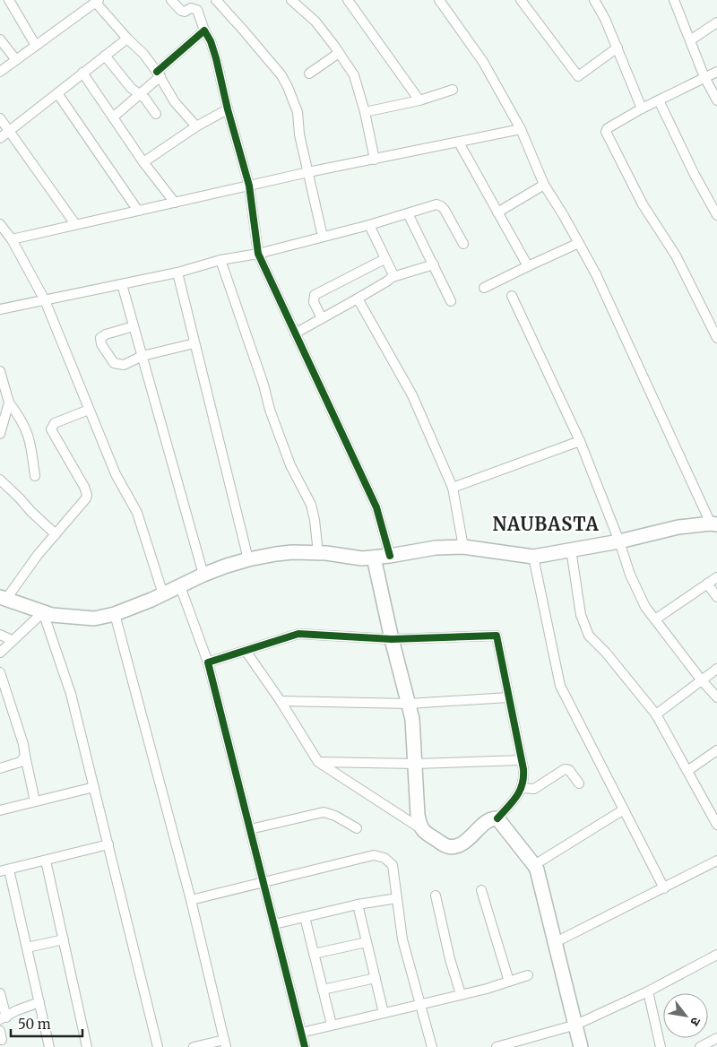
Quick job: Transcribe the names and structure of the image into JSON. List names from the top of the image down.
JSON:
{
  "districts": ["NAUBASTA"],
  "scale_bar": "50 m",
  "north": "bottom right"
}
